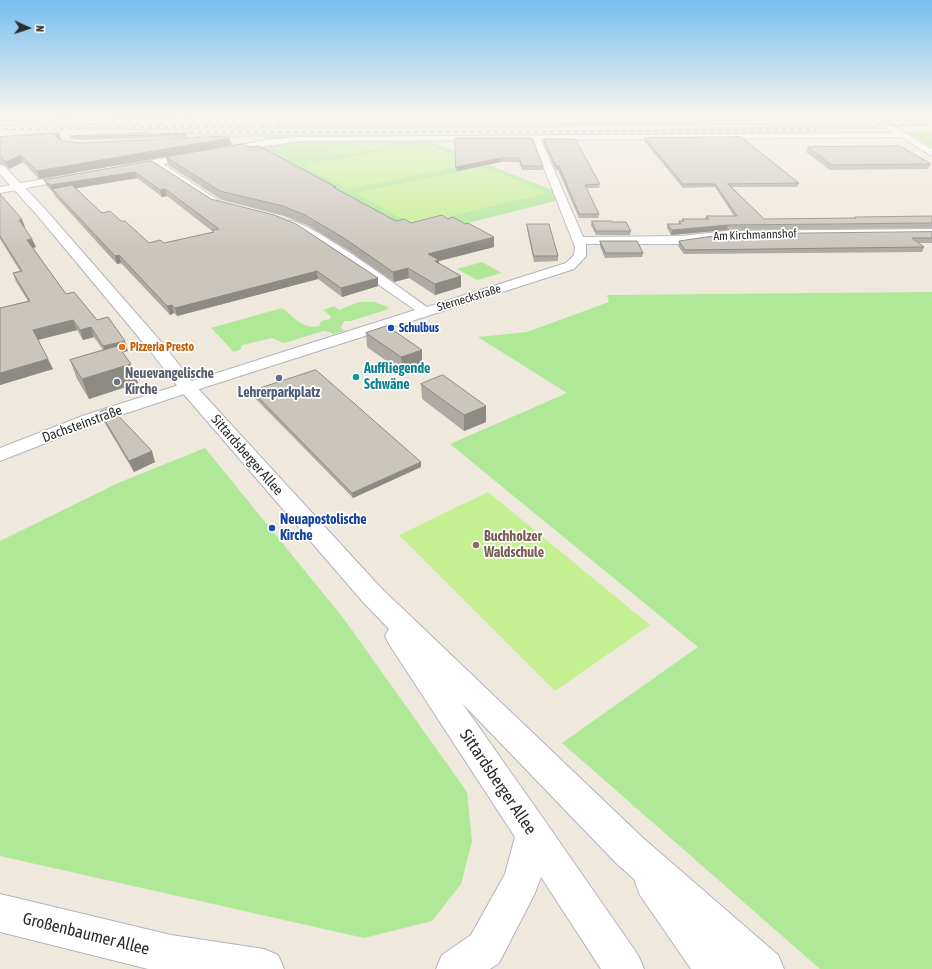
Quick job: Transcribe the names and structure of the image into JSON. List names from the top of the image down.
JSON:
{
  "streets": {
    "main road": ["Sittardsberger Allee", "Großenbaumer Allee"],
    "street": ["Am Kirchmannshof", "Sterneckstraße", "Dachsteinstraße"]
  },
  "crossings": [
    ["Am Kirchmannshof", "Sterneckstraße"],
    ["Sterneckstraße", "Dachsteinstraße"],
    ["Sterneckstraße", "Sittardsberger Allee"],
    ["Dachsteinstraße", "Sittardsberger Allee"]
  ],
  "places": [
    "Schulbus",
    "Pizzeria Presto",
    "Auffliegende Schwäne",
    "Lehrerparkplatz",
    "Neuevangelische Kirche",
    "Neuapostolische Kirche",
    "Buchholzer Waldschule"
  ],
  "north": "right"
}
